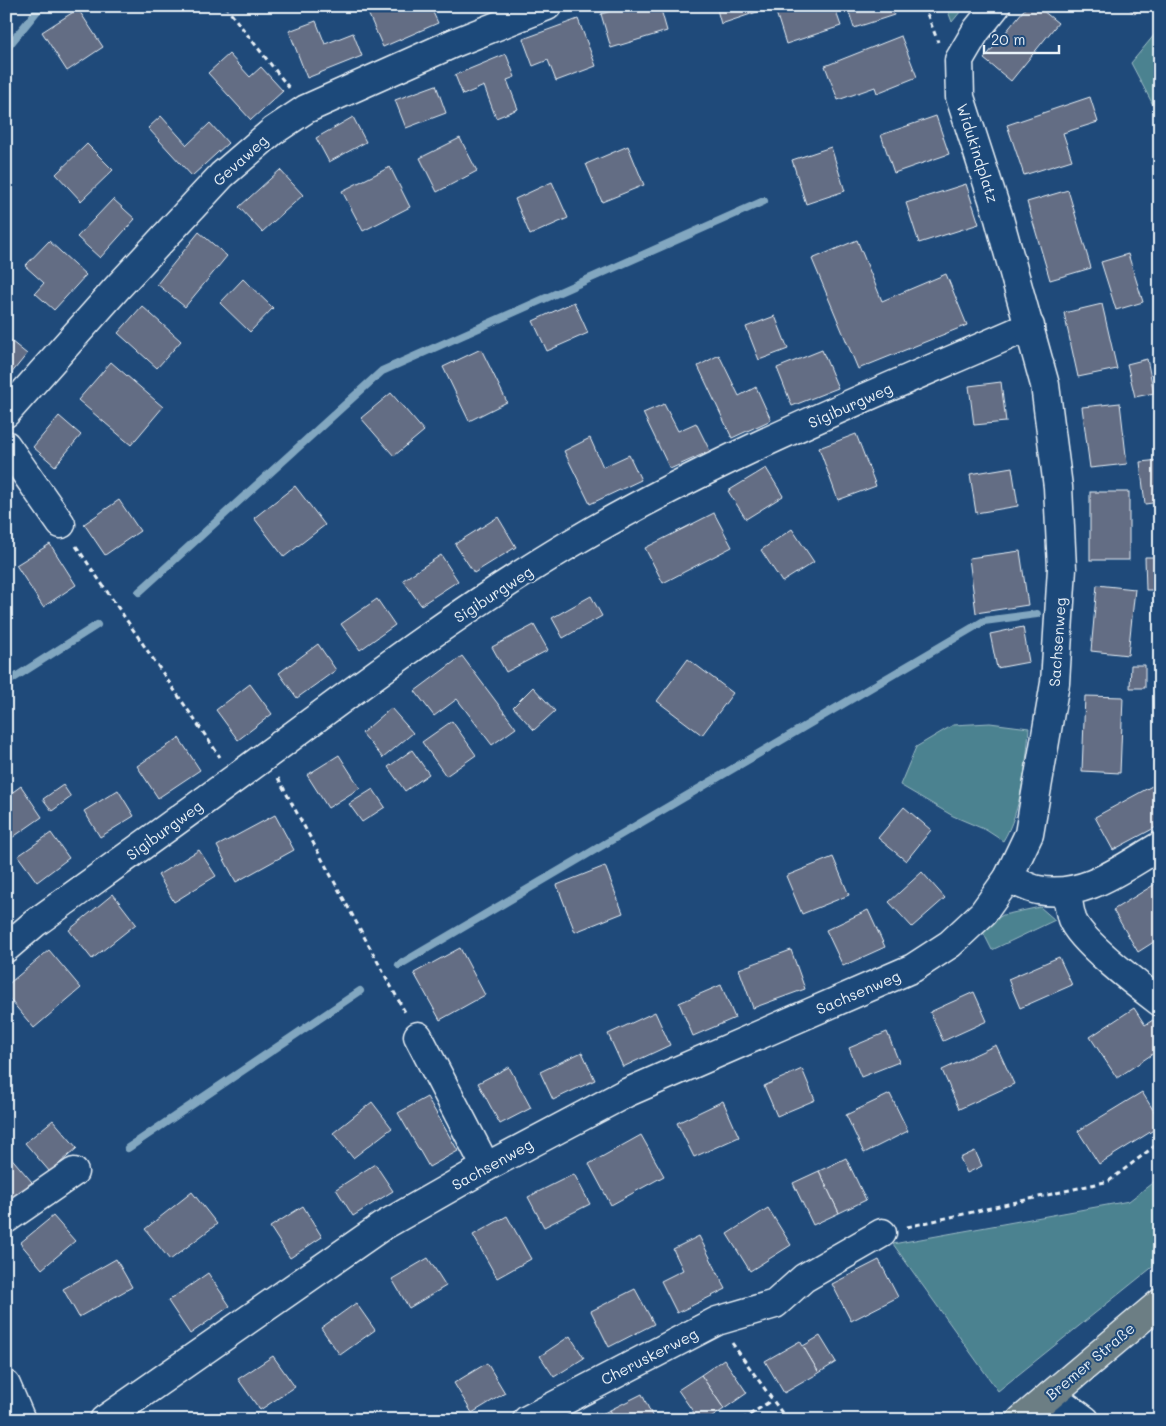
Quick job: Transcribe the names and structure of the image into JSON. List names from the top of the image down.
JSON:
{
  "streets": {
    "main road": ["Bremer Straße"],
    "street": [
      "Widukindplatz",
      "Gevaweg",
      "Sigiburgweg",
      "Sachsenweg",
      "Cheruskerweg"
    ]
  },
  "crossings": [
    ["Widukindplatz", "Sachsenweg"],
    ["Sigiburgweg", "Sachsenweg"]
  ],
  "scale_bar": "20 m"
}
